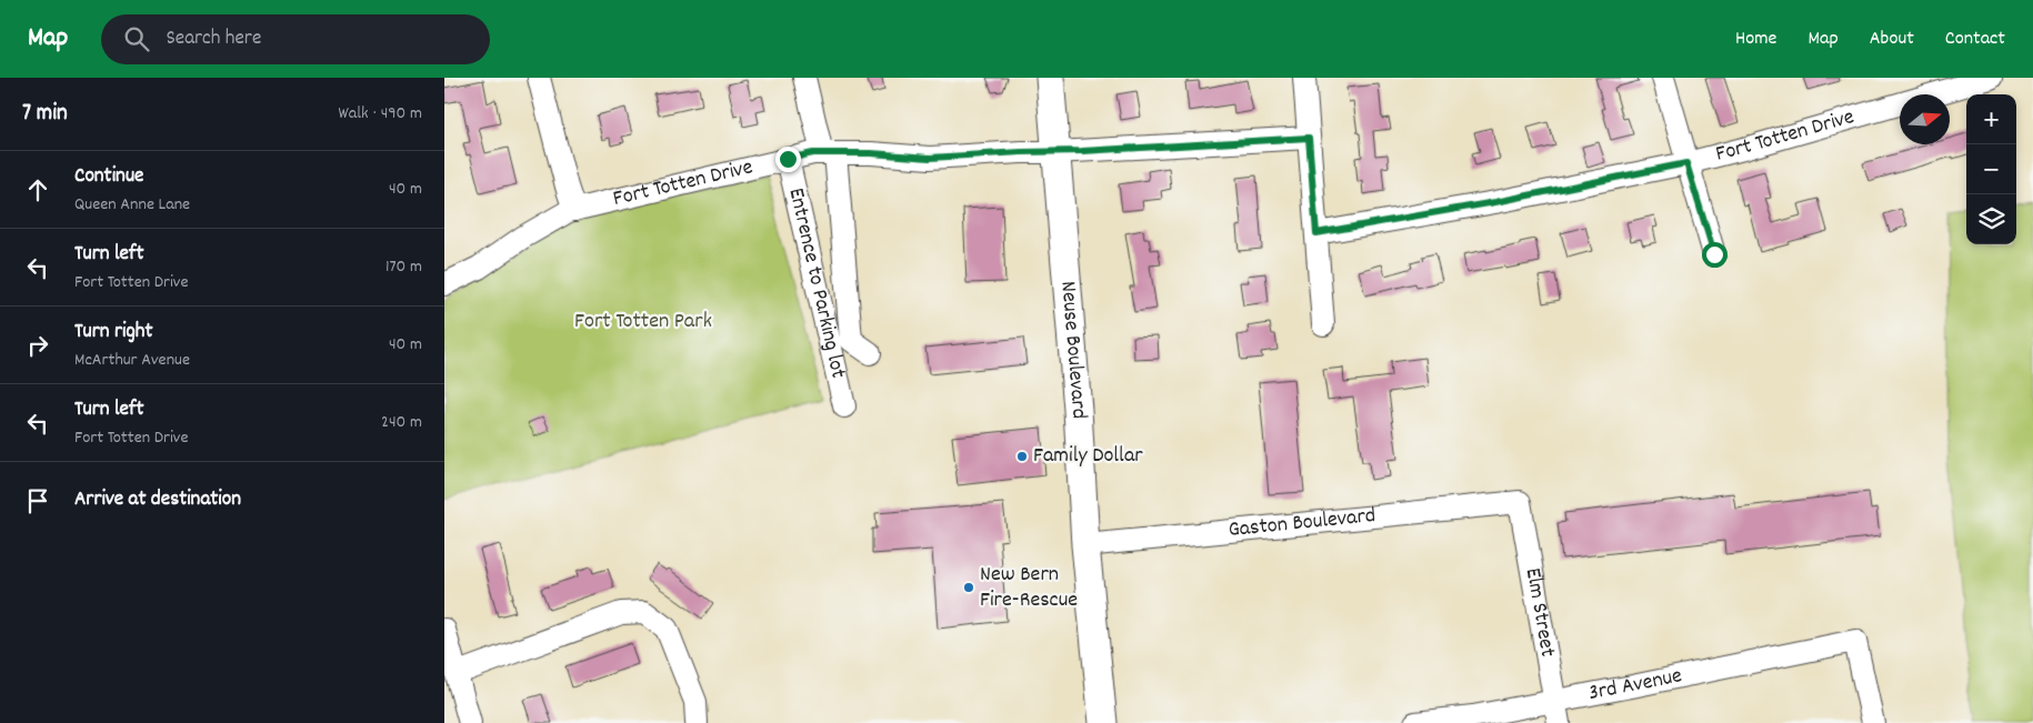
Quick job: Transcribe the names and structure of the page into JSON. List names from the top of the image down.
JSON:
{
  "streets": {
    "main road": ["Neuse Boulevard"],
    "street": [
      "Fort Totten Drive",
      "Entrence to Parking lot",
      "Gaston Boulevard",
      "Elm Street",
      "3rd Avenue"
    ]
  },
  "crossings": [
    ["Fort Totten Drive", "Entrence to Parking lot"],
    ["Fort Totten Drive", "Neuse Boulevard"],
    ["Neuse Boulevard", "Gaston Boulevard"],
    ["Gaston Boulevard", "Elm Street"],
    ["Elm Street", "3rd Avenue"]
  ],
  "parks": ["Fort Totten Park"],
  "places": ["Family Dollar", "New Bern Fire-Rescue"],
  "north": "right",
  "page": {
    "header": "Map",
    "search": "Search here",
    "nav": [
      "Home",
      "Map",
      "About",
      "Contact"
    ],
    "heading": ["7 min", "Walk · 490 m"],
    "map_buttons": ["+", "−"],
    "list": [
      ["Continue", "Queen Anne Lane", "40 m"],
      ["Turn left", "Fort Totten Drive", "170 m"],
      ["Turn right", "McArthur Avenue", "40 m"],
      ["Turn left", "Fort Totten Drive", "240 m"],
      "Arrive at destination"
    ]
  }
}
